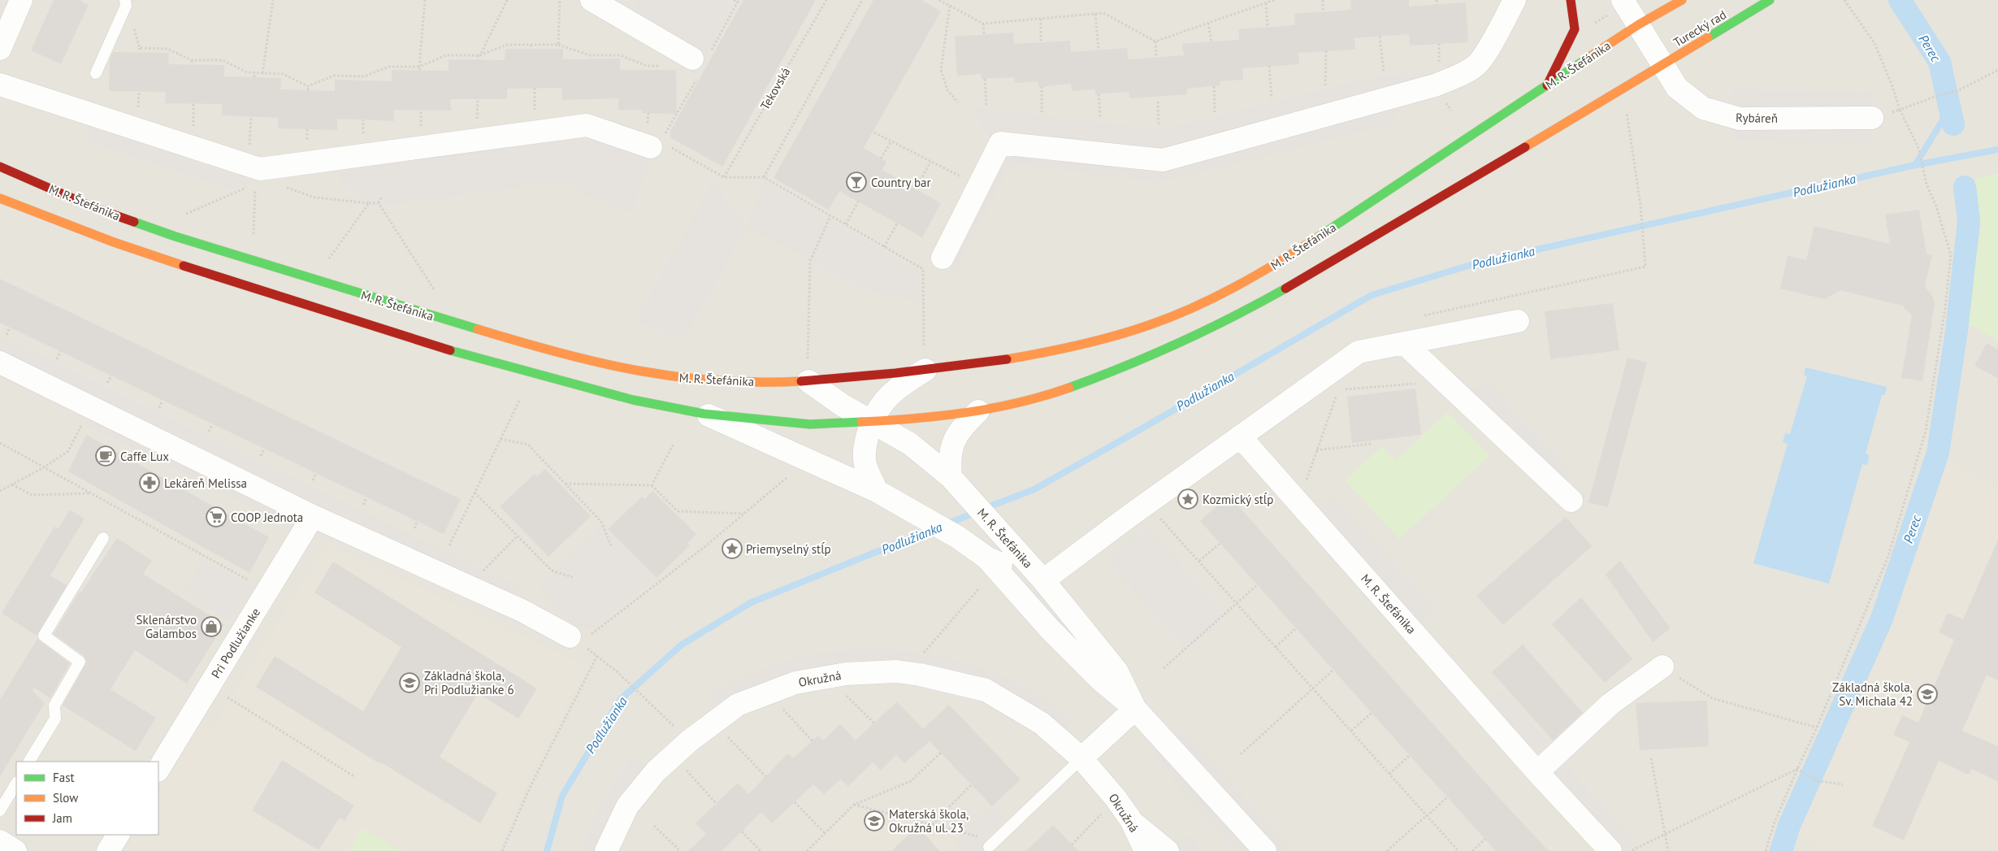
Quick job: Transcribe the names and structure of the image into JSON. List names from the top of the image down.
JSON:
{
  "streets": {
    "main road": ["Turecký rad", "M. R. Štefánika"],
    "street": ["Rybáreň", "Pri Podlužianke", "Okružná"],
    "path": ["Tekovská"]
  },
  "crossings": [
    ["Turecký rad", "M. R. Štefánika"],
    ["Turecký rad", "Rybáreň"],
    ["M. R. Štefánika", "Rybáreň"]
  ],
  "water": ["Perec", "Podlužianka"],
  "places": {
    "bar": ["Country bar"],
    "cafe": ["Caffe Lux"],
    "pharmacy": ["Lekáreň Melissa"],
    "place": ["Kozmický stĺp", "Priemyselný stĺp"],
    "supermarket": ["COOP Jednota"],
    "shop": ["Sklenárstvo Galambos"],
    "school or university": ["Základná škola, Pri Podlužianke 6", "Základná škola, Sv. Michala 42", "Materská škola, Okružná ul. 23"]
  },
  "legend": ["Fast", "Slow", "Jam"]
}
